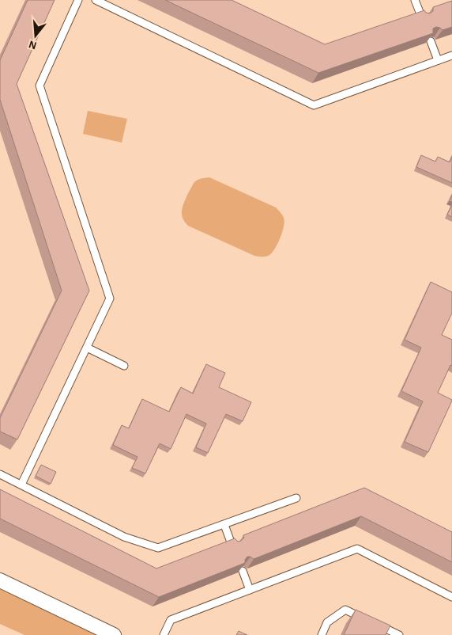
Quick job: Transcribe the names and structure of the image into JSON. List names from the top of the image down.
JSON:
{
  "north": "bottom"
}
